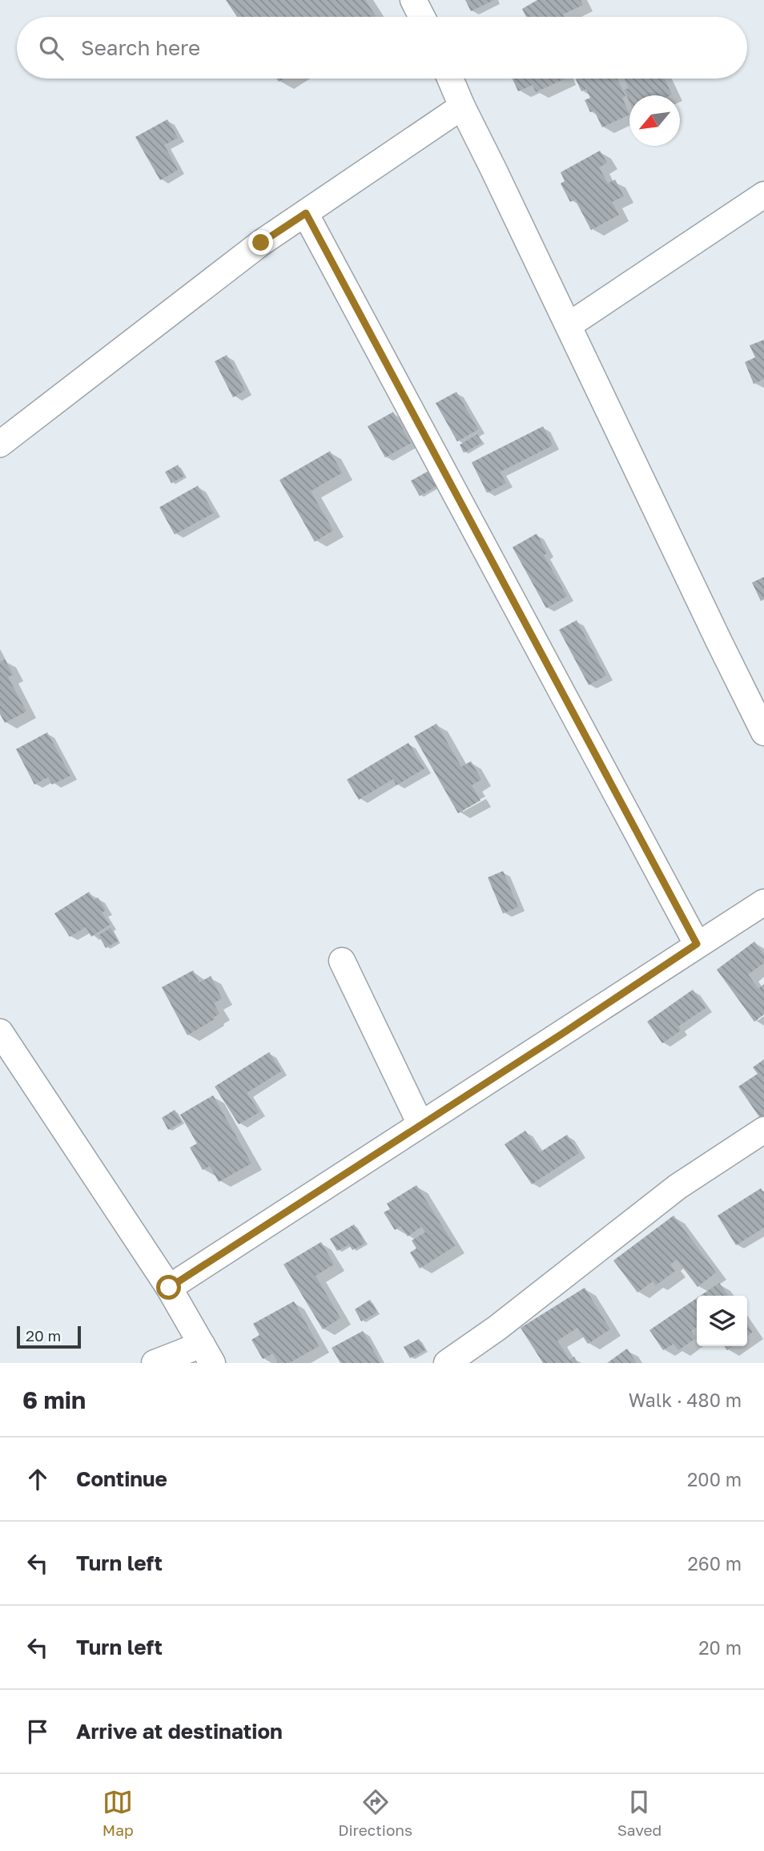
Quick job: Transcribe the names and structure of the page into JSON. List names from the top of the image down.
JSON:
{
  "scale_bar": "20 m",
  "north": "bottom left",
  "page": {
    "search": "Search here",
    "scale": "20 m",
    "heading": ["6 min", "Walk · 480 m"],
    "list": [
      ["Continue", "200 m"],
      ["Turn left", "260 m"],
      ["Turn left", "20 m"],
      "Arrive at destination"
    ],
    "nav": ["Map", "Directions", "Saved"]
  }
}
